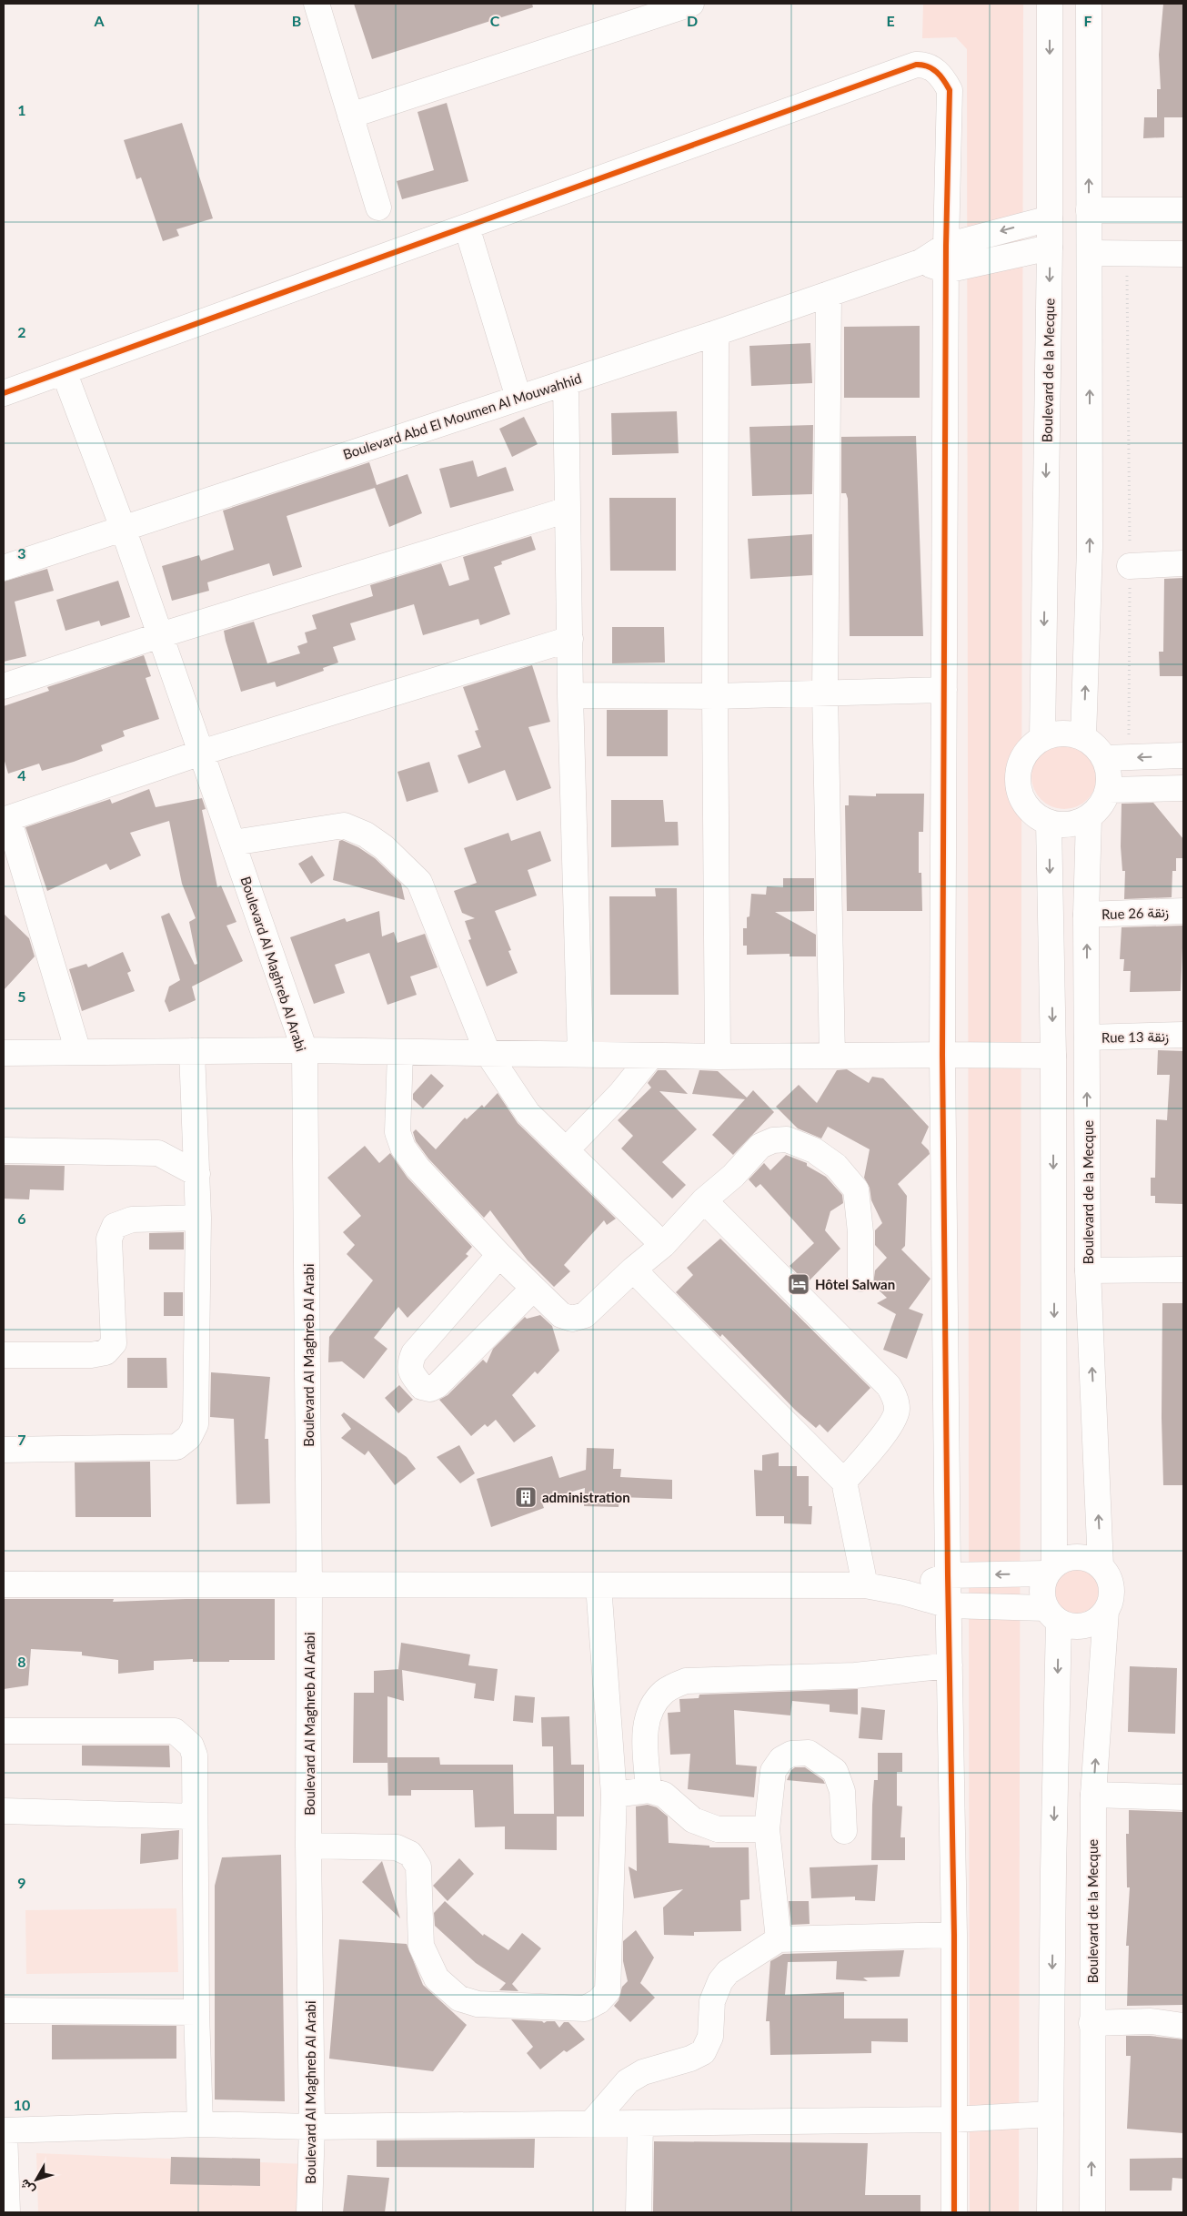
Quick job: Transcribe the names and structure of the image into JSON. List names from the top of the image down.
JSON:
{
  "streets": {
    "street": [
      "Boulevard de la Mecque",
      "Boulevard Abd El Moumen Al Mouwahhid",
      "Rue 26 زنقة",
      "Boulevard Al Maghreb Al Arabi",
      "Rue 13 زنقة"
    ]
  },
  "crossings": [
    ["Boulevard de la Mecque", "Boulevard Abd El Moumen Al Mouwahhid"],
    ["Boulevard de la Mecque", "Rue 26 زنقة"],
    ["Boulevard de la Mecque", "Rue 13 زنقة"],
    ["Boulevard Abd El Moumen Al Mouwahhid", "Boulevard Al Maghreb Al Arabi"]
  ],
  "places": {
    "hotel": ["Hôtel Salwan"],
    "building": ["administration"]
  },
  "north": "bottom left",
  "grid": {
    "columns": [
      "A",
      "B",
      "C",
      "D",
      "E",
      "F"
    ],
    "rows": [
      "1",
      "2",
      "3",
      "4",
      "5",
      "6",
      "7",
      "8",
      "9",
      "10"
    ]
  }
}
